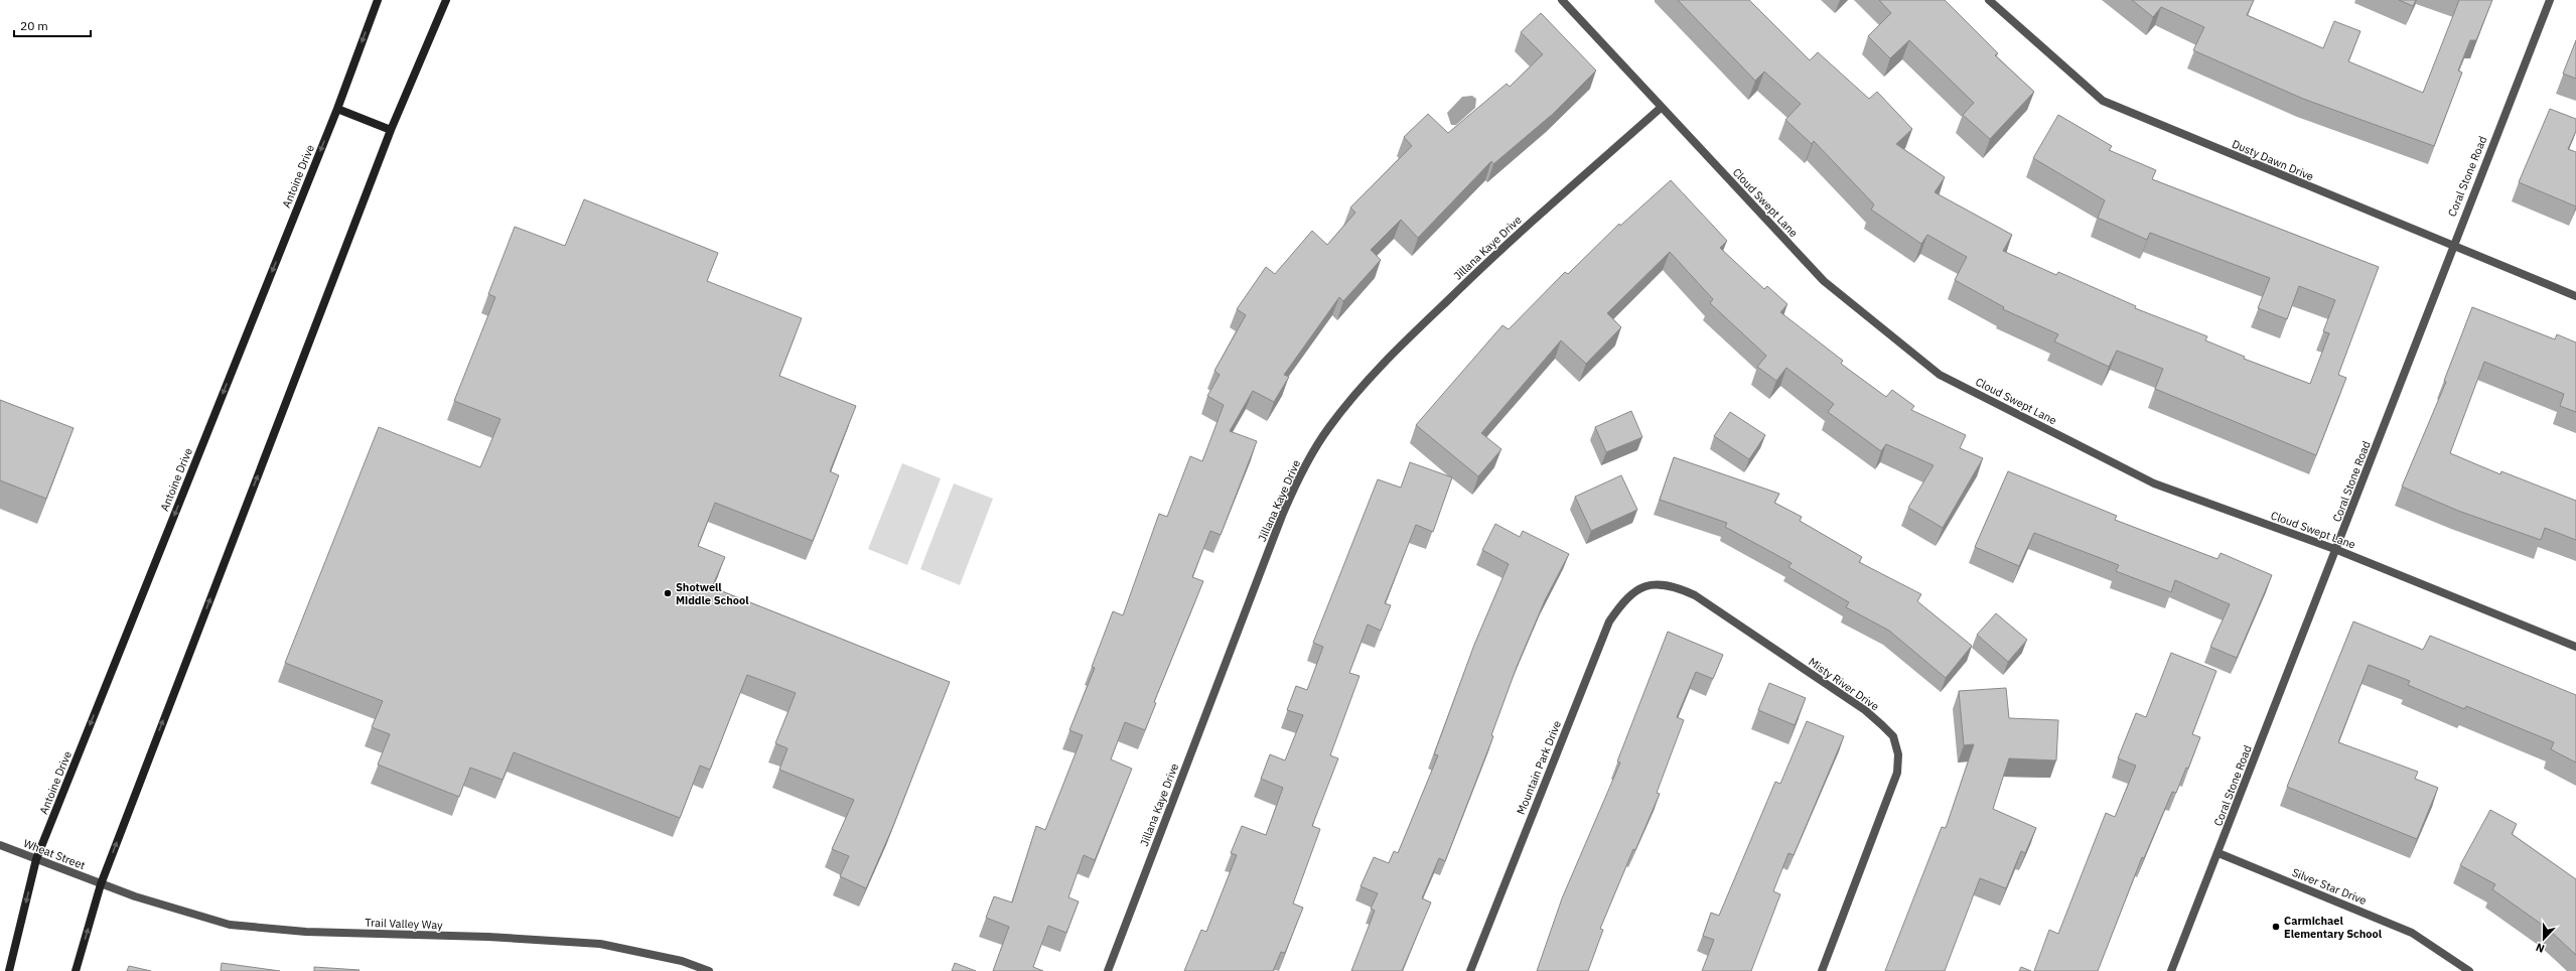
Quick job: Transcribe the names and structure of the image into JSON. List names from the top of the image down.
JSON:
{
  "streets": {
    "main road": ["Antoine Drive"],
    "street": [
      "Dusty Dawn Drive",
      "Coral Stone Road",
      "Cloud Swept Lane",
      "Jillana Kaye Drive",
      "Misty River Drive",
      "Mountain Park Drive",
      "Wheat Street",
      "Silver Star Drive",
      "Trail Valley Way"
    ]
  },
  "crossings": [
    ["Dusty Dawn Drive", "Coral Stone Road"],
    ["Antoine Drive", "Wheat Street"],
    ["Coral Stone Road", "Cloud Swept Lane"],
    ["Coral Stone Road", "Silver Star Drive"],
    ["Cloud Swept Lane", "Jillana Kaye Drive"],
    ["Misty River Drive", "Mountain Park Drive"],
    ["Wheat Street", "Trail Valley Way"]
  ],
  "places": ["Shotwell Middle School", "Carmichael Elementary School"],
  "scale_bar": "20 m",
  "north": "bottom"
}
